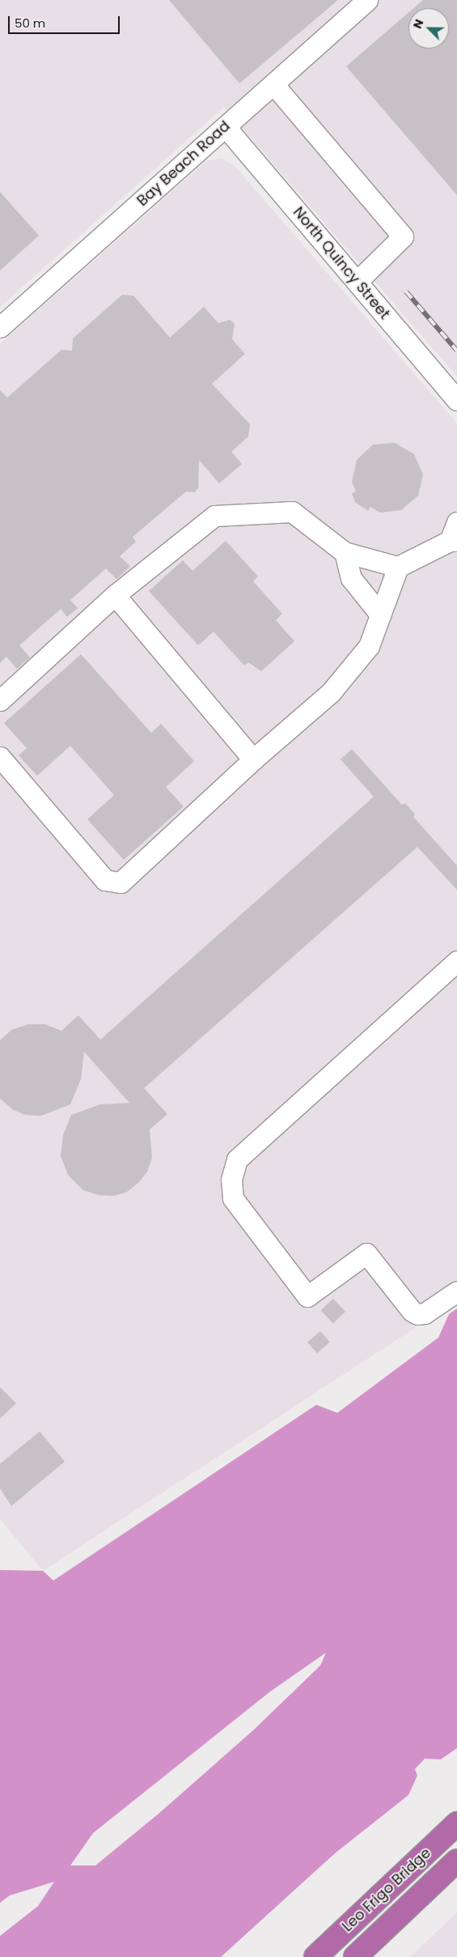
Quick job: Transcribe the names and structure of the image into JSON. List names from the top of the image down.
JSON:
{
  "streets": {
    "highway": ["Leo Frigo Bridge"],
    "street": ["Bay Beach Road", "North Quincy Street"]
  },
  "crossings": [
    ["Bay Beach Road", "North Quincy Street"]
  ],
  "scale_bar": "50 m",
  "north": "top left"
}
